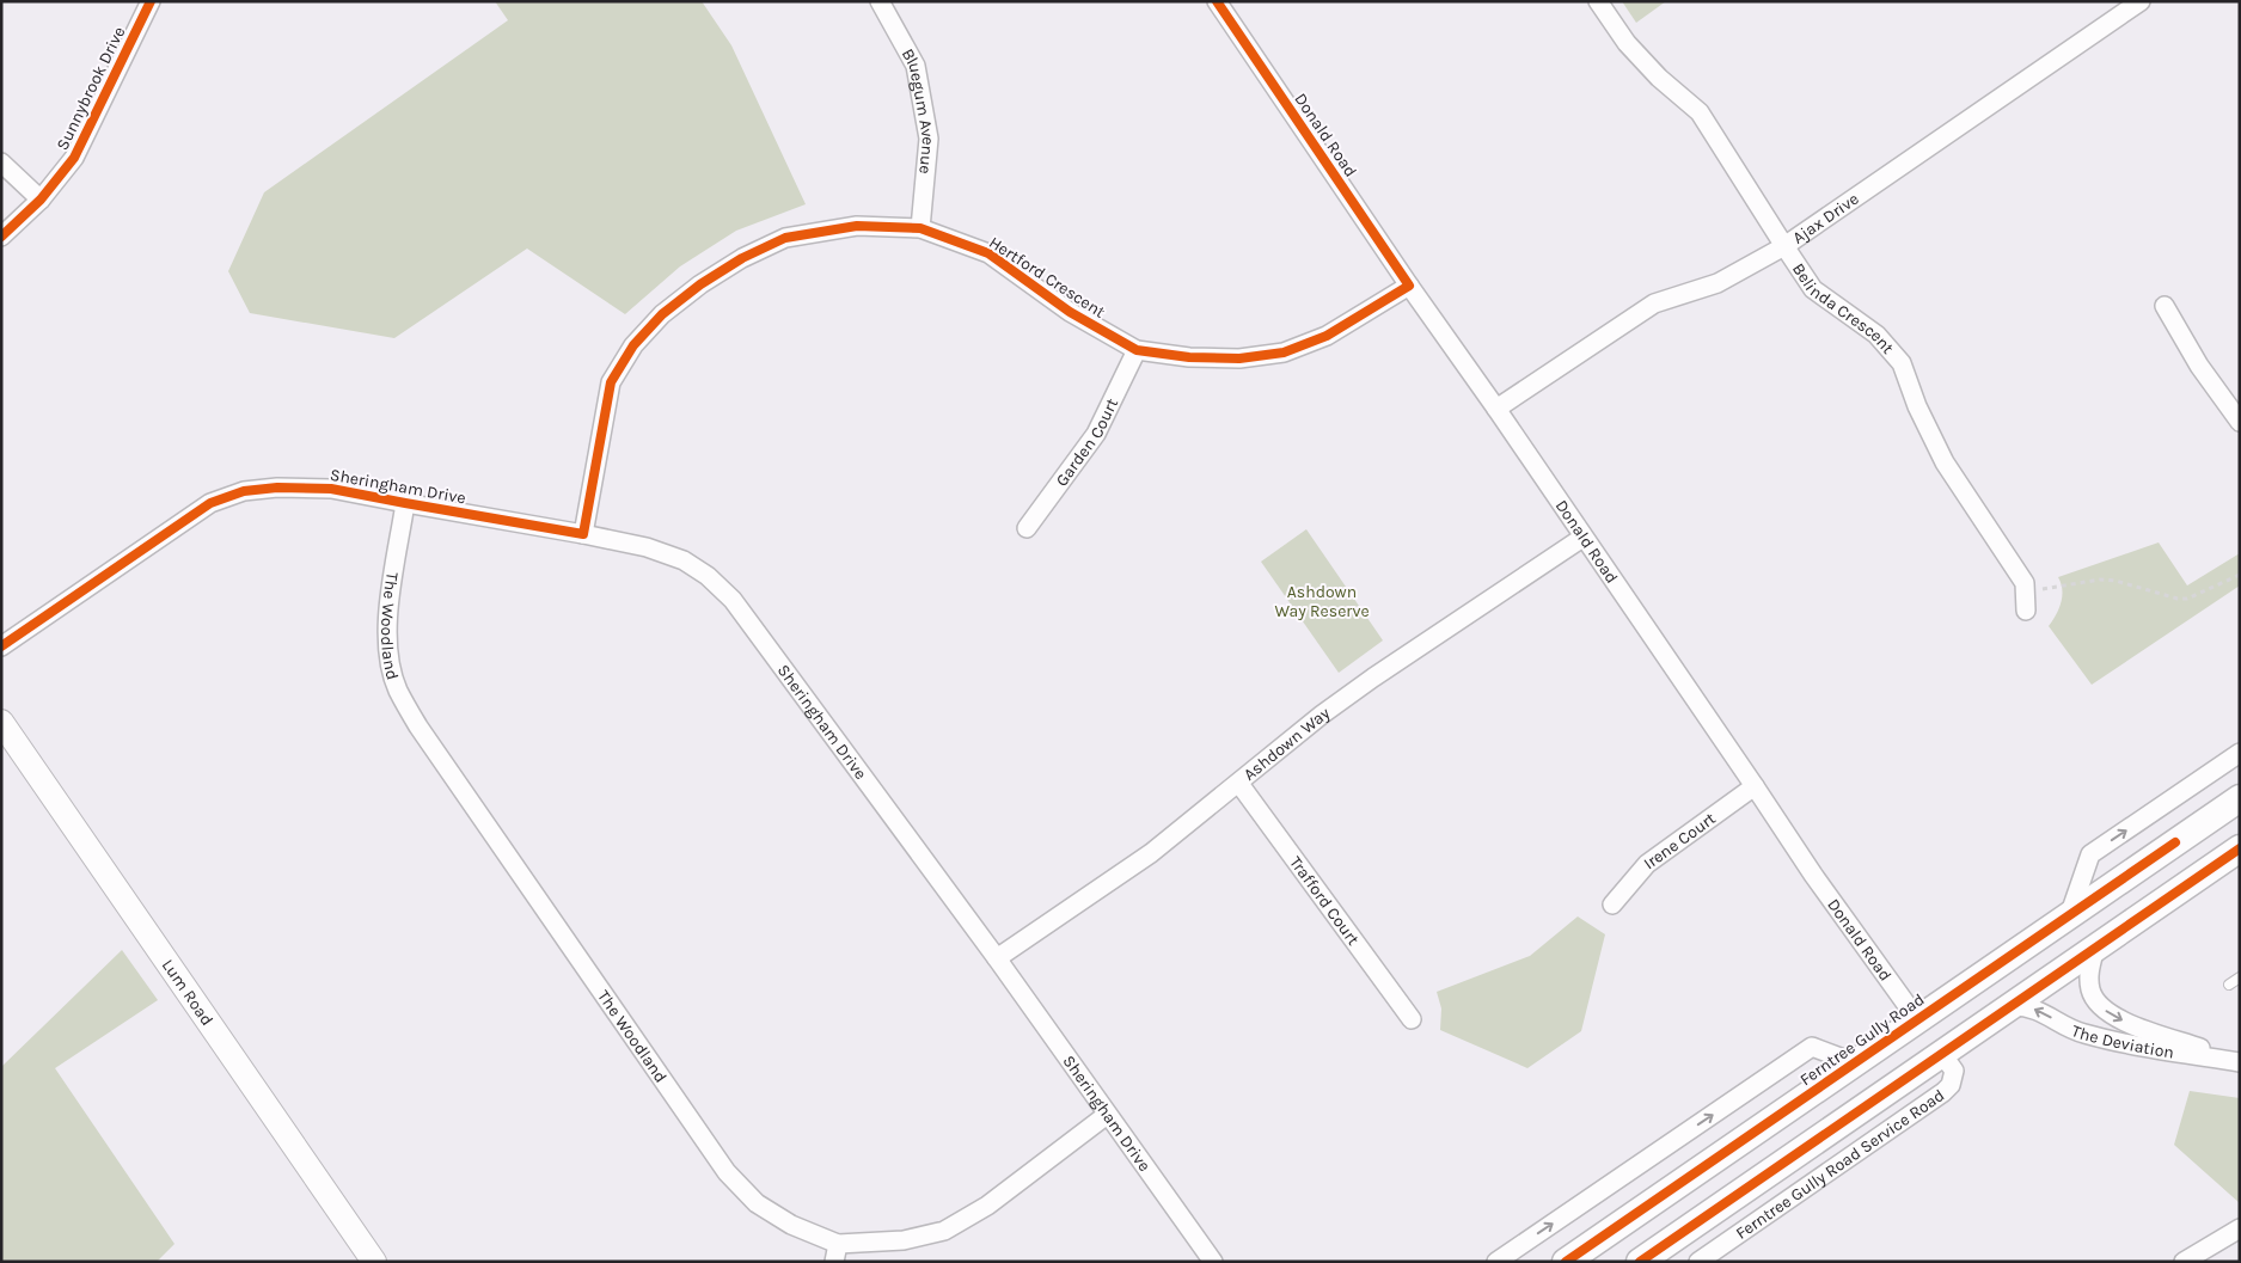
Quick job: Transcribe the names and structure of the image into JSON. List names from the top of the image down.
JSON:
{
  "streets": {
    "main road": ["Ferntree Gully Road"],
    "street": [
      "Sunnybrook Drive",
      "Bluegum Avenue",
      "Donald Road",
      "Ajax Drive",
      "Hertford Crescent",
      "Belinda Crescent",
      "Garden Court",
      "Sheringham Drive",
      "The Woodland",
      "Ashdown Way",
      "Irene Court",
      "Trafford Court",
      "Lum Road",
      "The Deviation",
      "Ferntree Gully Road Service Road"
    ]
  },
  "crossings": [
    ["Bluegum Avenue", "Hertford Crescent"],
    ["Donald Road", "Ajax Drive"],
    ["Donald Road", "Hertford Crescent"],
    ["Donald Road", "Ashdown Way"],
    ["Donald Road", "Irene Court"],
    ["Donald Road", "Ferntree Gully Road"],
    ["Ajax Drive", "Belinda Crescent"],
    ["Hertford Crescent", "Garden Court"],
    ["Hertford Crescent", "Sheringham Drive"],
    ["Sheringham Drive", "The Woodland"],
    ["Sheringham Drive", "Ashdown Way"],
    ["Ashdown Way", "Trafford Court"]
  ],
  "parks": ["Ashdown Way Reserve"]
}
